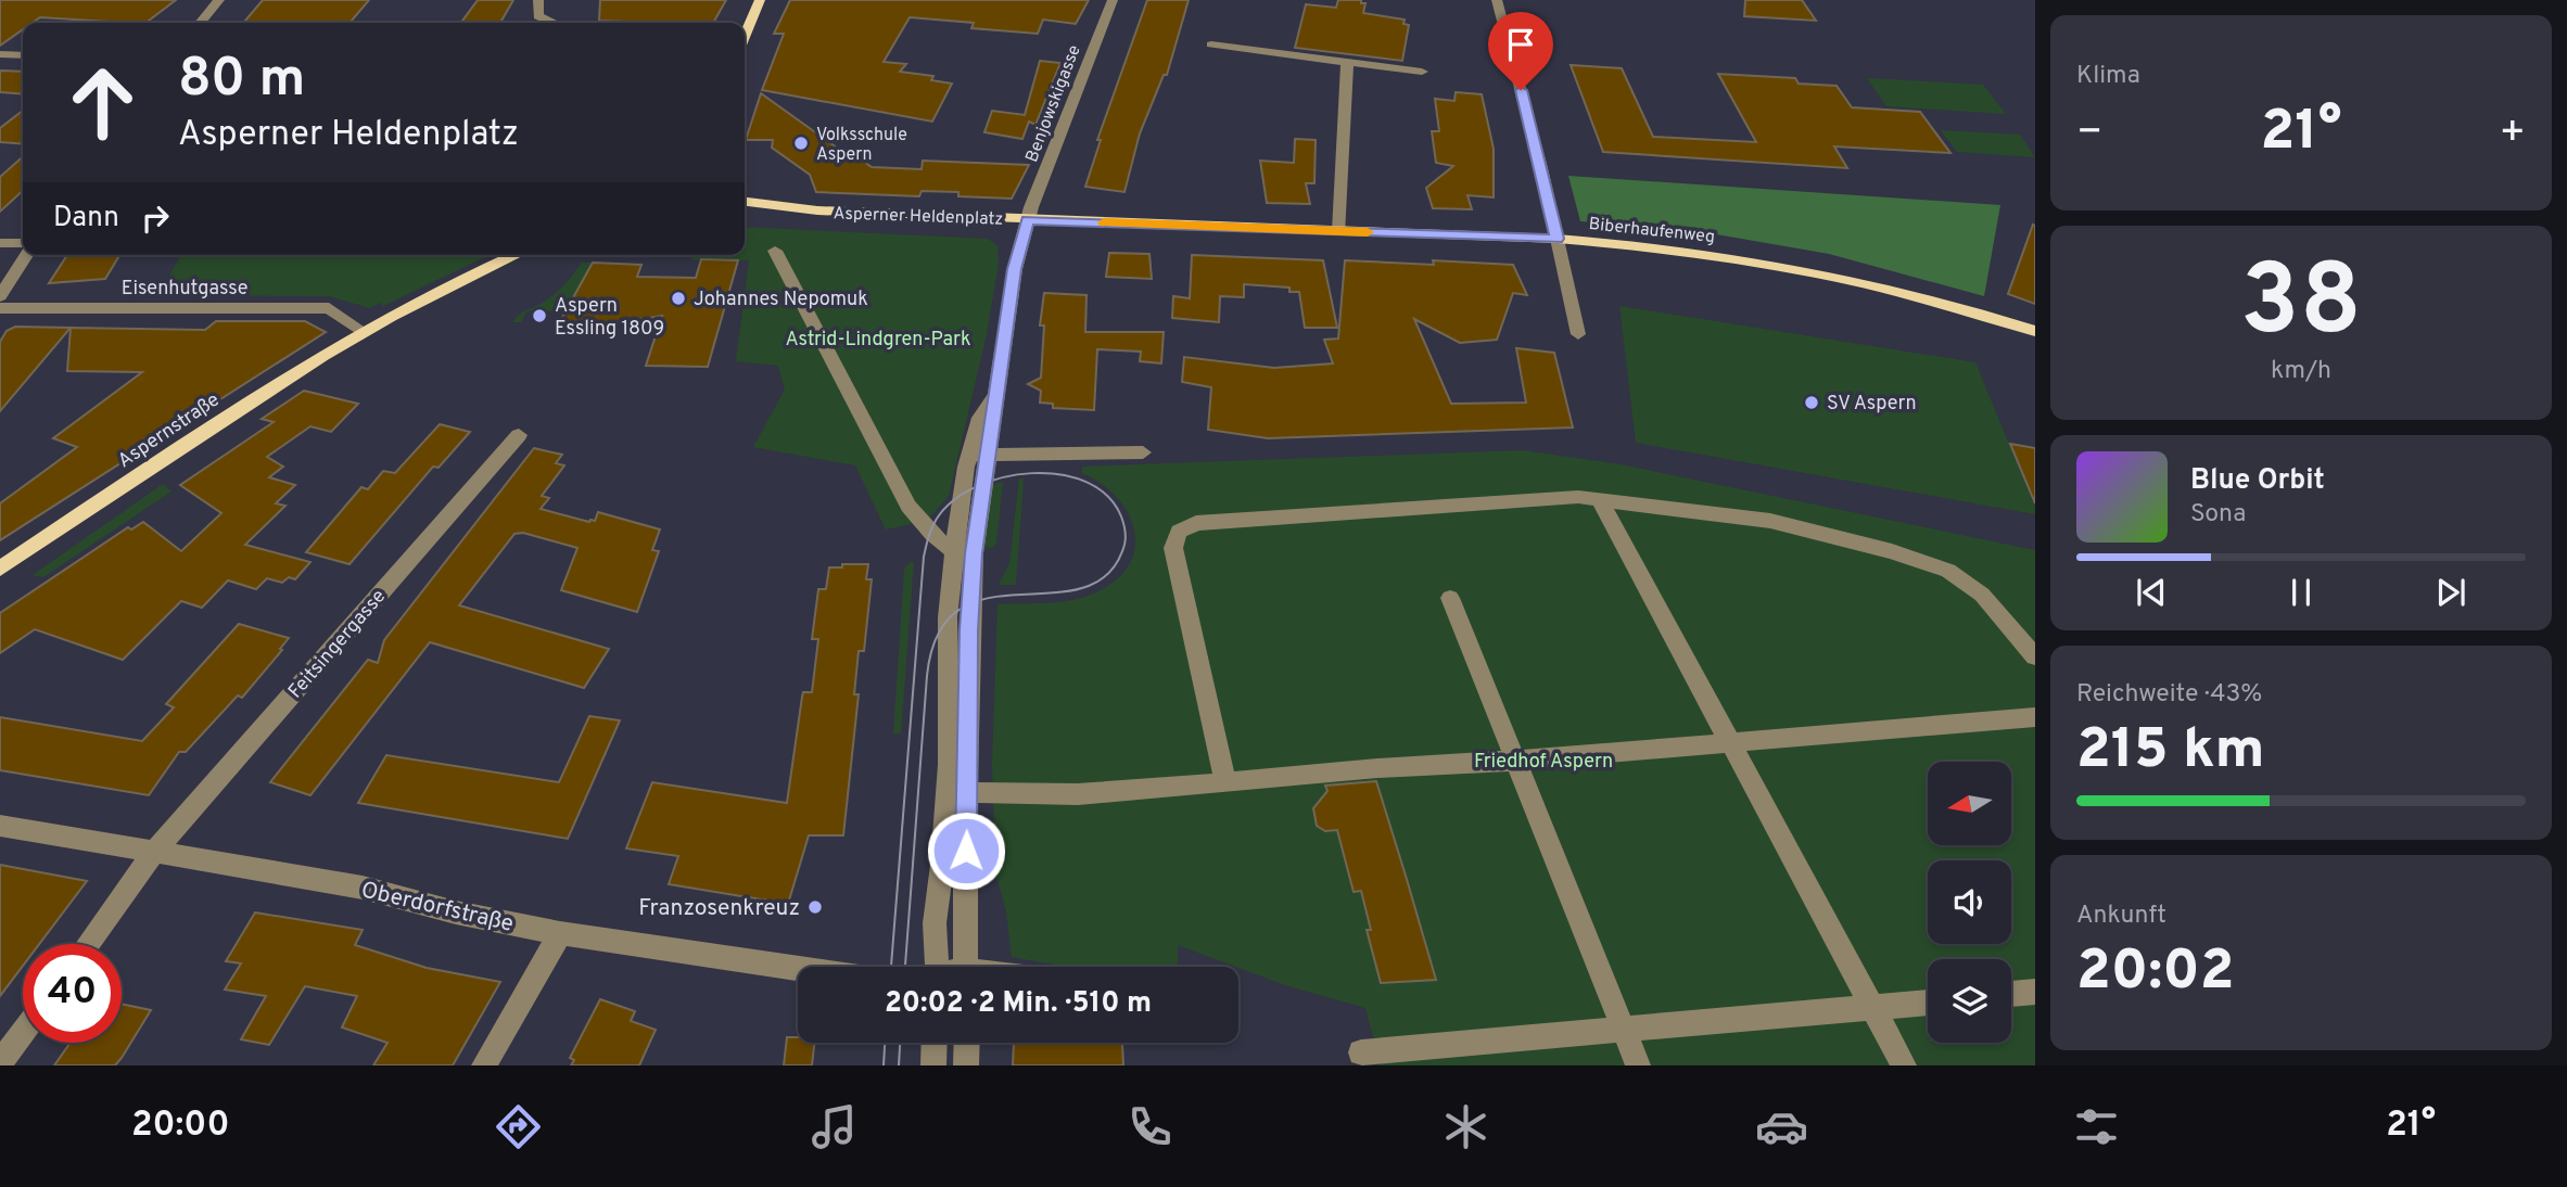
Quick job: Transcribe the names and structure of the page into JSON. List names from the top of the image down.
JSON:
{
  "streets": {
    "main road": ["Asperner Heldenplatz", "Biberhaufenweg", "Aspernstraße"],
    "street": [
      "Benjowskigasse",
      "Eisenhutgasse",
      "Feitsingergasse",
      "Oberdorfstraße"
    ]
  },
  "crossings": [
    ["Benjowskigasse", "Asperner Heldenplatz"],
    ["Benjowskigasse", "Biberhaufenweg"],
    ["Asperner Heldenplatz", "Biberhaufenweg"],
    ["Eisenhutgasse", "Aspernstraße"],
    ["Feitsingergasse", "Oberdorfstraße"]
  ],
  "parks": ["Astrid-Lindgren-Park", "Friedhof Aspern"],
  "places": [
    "Volksschule Aspern",
    "Johannes Nepomuk",
    "Aspern Essling 1809",
    "SV Aspern",
    "Franzosenkreuz"
  ],
  "north": "left",
  "page": {
    "tile": [
      "Klima",
      ["38", "km/h"],
      ["Reichweite · 43%", "215 km"],
      ["Ankunft", "20:02"]
    ],
    "turn": ["80 m", "Asperner Heldenplatz"],
    "heat": ["−", "21°", "+"],
    "then": "Dann",
    "song": ["Blue Orbit", "Sona"],
    "limit": "40",
    "trip": "20:02 · 2 Min. · 510 m",
    "tabs": ["20:00", "21°"]
  }
}
